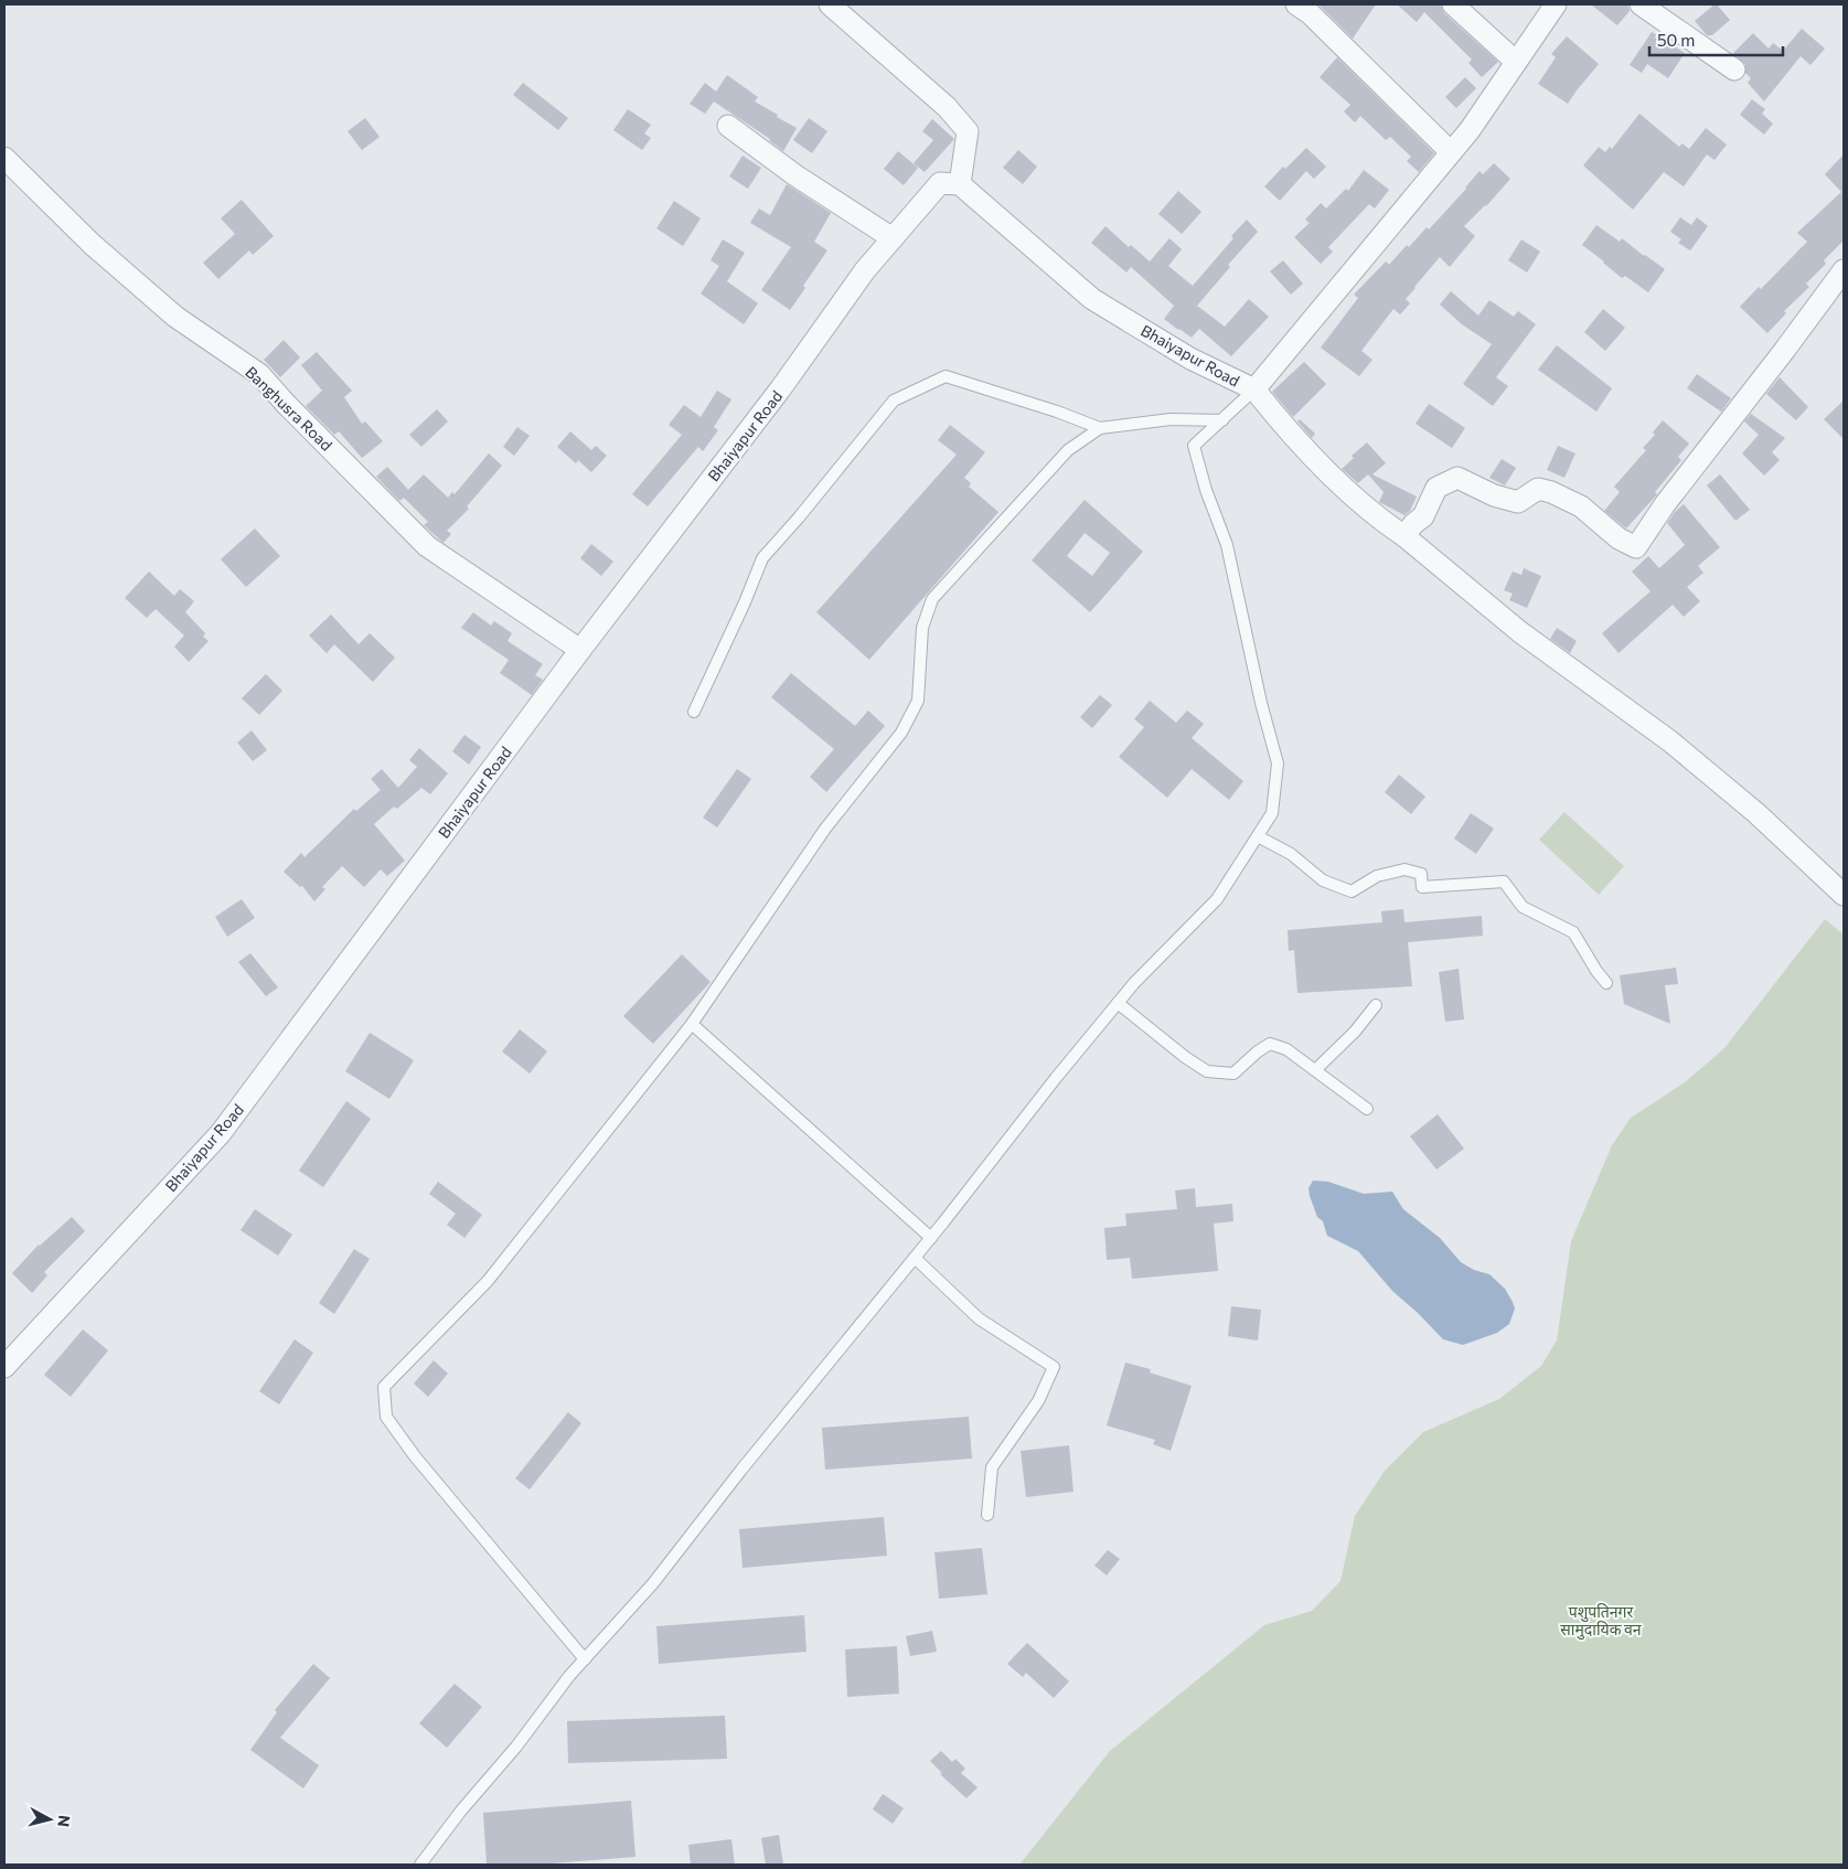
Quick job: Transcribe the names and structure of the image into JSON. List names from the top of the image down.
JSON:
{
  "streets": {
    "street": ["Bhaiyapur Road", "Banghusra Road"]
  },
  "crossings": [
    ["Bhaiyapur Road", "Banghusra Road"]
  ],
  "parks": ["पशुपतिनगर सामुदायिक वन"],
  "scale_bar": "50 m",
  "north": "right"
}
